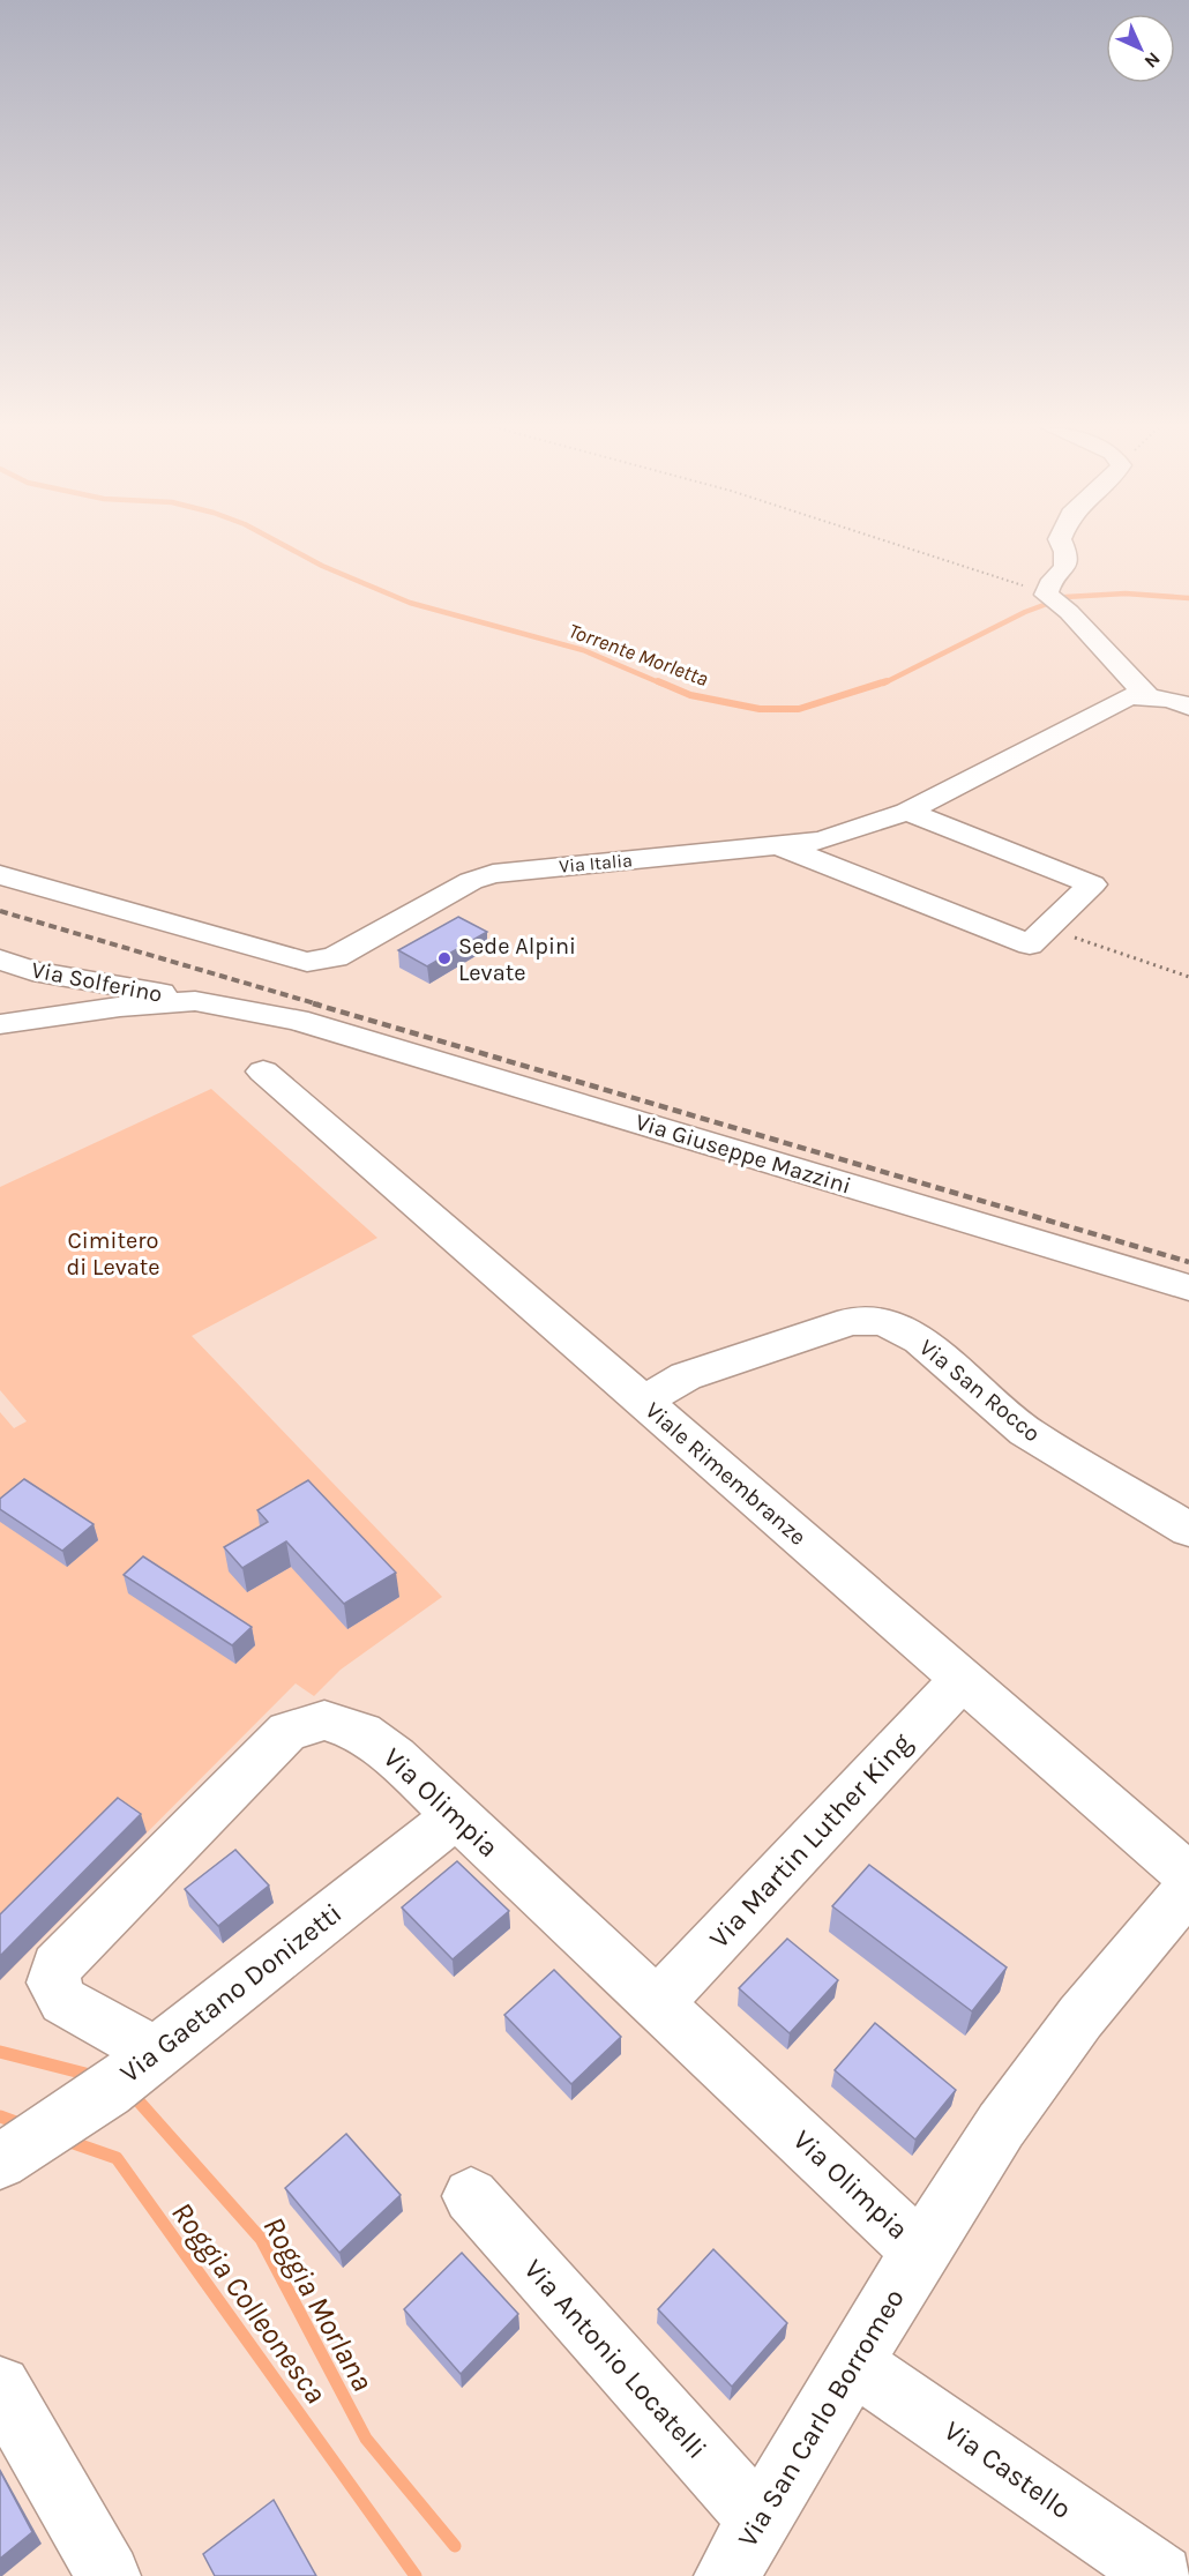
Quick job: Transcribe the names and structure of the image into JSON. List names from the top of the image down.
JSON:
{
  "streets": {
    "street": [
      "Via Italia",
      "Via Solferino",
      "Via Giuseppe Mazzini",
      "Via San Rocco",
      "Viale Rimembranze",
      "Via Olimpia",
      "Via Martin Luther King",
      "Via Gaetano Donizetti",
      "Via Antonio Locatelli",
      "Via San Carlo Borromeo",
      "Via Castello"
    ]
  },
  "crossings": [
    ["Via Solferino", "Via Giuseppe Mazzini"],
    ["Via San Rocco", "Viale Rimembranze"],
    ["Viale Rimembranze", "Via Martin Luther King"],
    ["Viale Rimembranze", "Via San Carlo Borromeo"],
    ["Via Olimpia", "Via Martin Luther King"],
    ["Via Olimpia", "Via Gaetano Donizetti"],
    ["Via Olimpia", "Via San Carlo Borromeo"],
    ["Via Antonio Locatelli", "Via San Carlo Borromeo"],
    ["Via San Carlo Borromeo", "Via Castello"]
  ],
  "water": ["Torrente Morletta", "Roggia Colleonesca", "Roggia Morlana"],
  "parks": ["Cimitero di Levate"],
  "places": ["Sede Alpini Levate"],
  "north": "bottom right"
}
